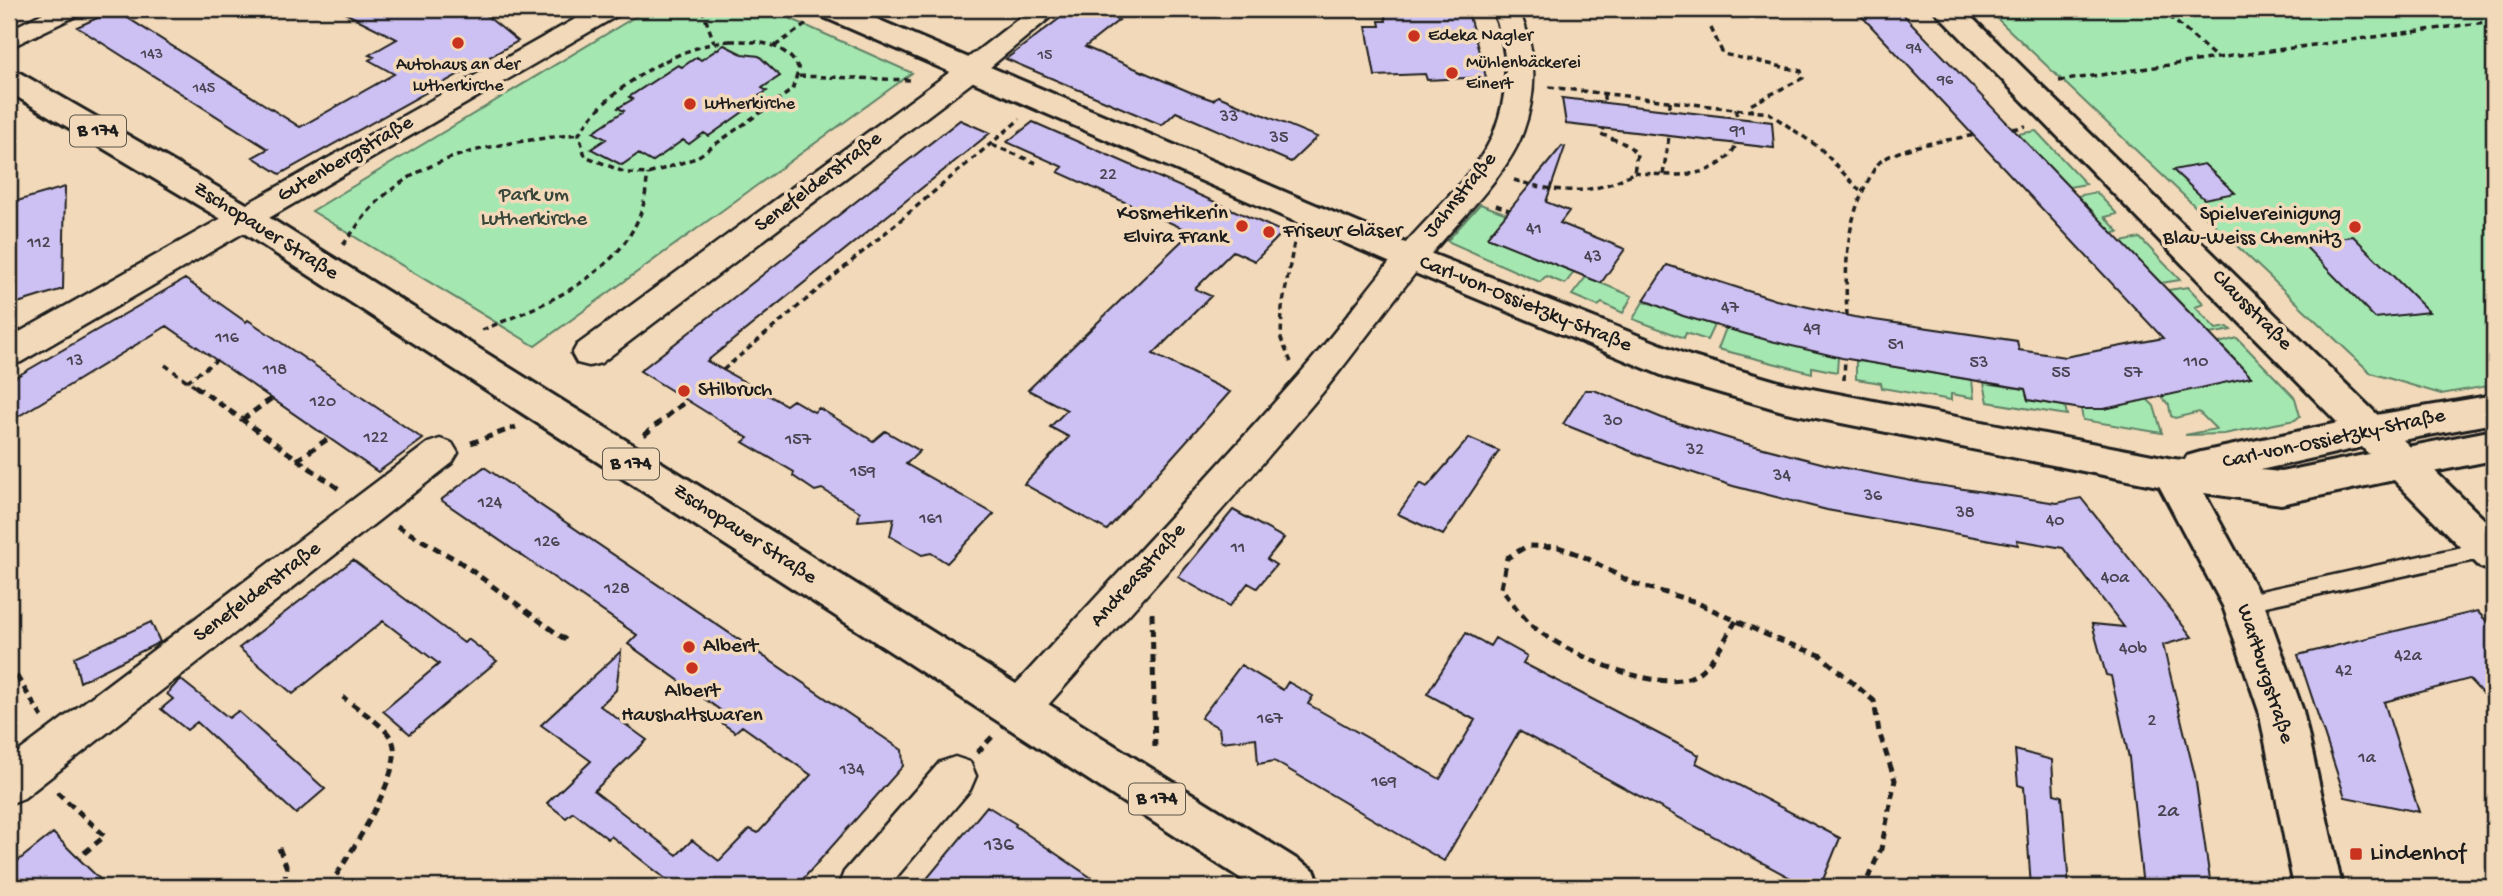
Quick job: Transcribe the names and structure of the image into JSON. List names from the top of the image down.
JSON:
{
  "streets": {
    "main road": [
      "B 174",
      "Zschopauer Straße",
      "Carl-von-Ossietzky-Straße",
      "Clausstraße",
      "Wartburgstraße"
    ],
    "street": [
      "Gutenbergstraße",
      "Senefelderstraße",
      "Jahnstraße",
      "Andreasstraße"
    ]
  },
  "crossings": [
    ["Gutenbergstraße", "Zschopauer Straße"],
    ["Senefelderstraße", "Carl-von-Ossietzky-Straße"],
    ["Jahnstraße", "Carl-von-Ossietzky-Straße"],
    ["Jahnstraße", "Andreasstraße"],
    ["Zschopauer Straße", "Andreasstraße"],
    ["Carl-von-Ossietzky-Straße", "Clausstraße"],
    ["Carl-von-Ossietzky-Straße", "Andreasstraße"],
    ["Carl-von-Ossietzky-Straße", "Wartburgstraße"]
  ],
  "parks": ["Park um Lutherkirche"],
  "places": {
    "other": [
      "Edeka Nagler",
      "Autohaus an der Lutherkirche",
      "Mühlenbäckerei Einert",
      "Lutherkirche",
      "Kosmetikerin Elvira Frank",
      "Spielvereinigung Blau-Weiss Chemnitz",
      "Friseur Gläser",
      "Stilbruch",
      "Albert",
      "Albert Haushaltswaren"
    ],
    "transit": ["Lindenhof"]
  },
  "house_numbers": [
    "94",
    "143",
    "15",
    "96",
    "145",
    "33",
    "91",
    "35",
    "22",
    "41",
    "112",
    "43",
    "47",
    "49",
    "116",
    "51",
    "13",
    "110",
    "53",
    "118",
    "55",
    "57",
    "120",
    "30",
    "122",
    "157",
    "32",
    "159",
    "34",
    "36",
    "124",
    "38",
    "161",
    "40",
    "126",
    "11",
    "40a",
    "128",
    "40b",
    "42a",
    "42",
    "167",
    "2",
    "1a",
    "134",
    "169",
    "2a",
    "136"
  ]
}
